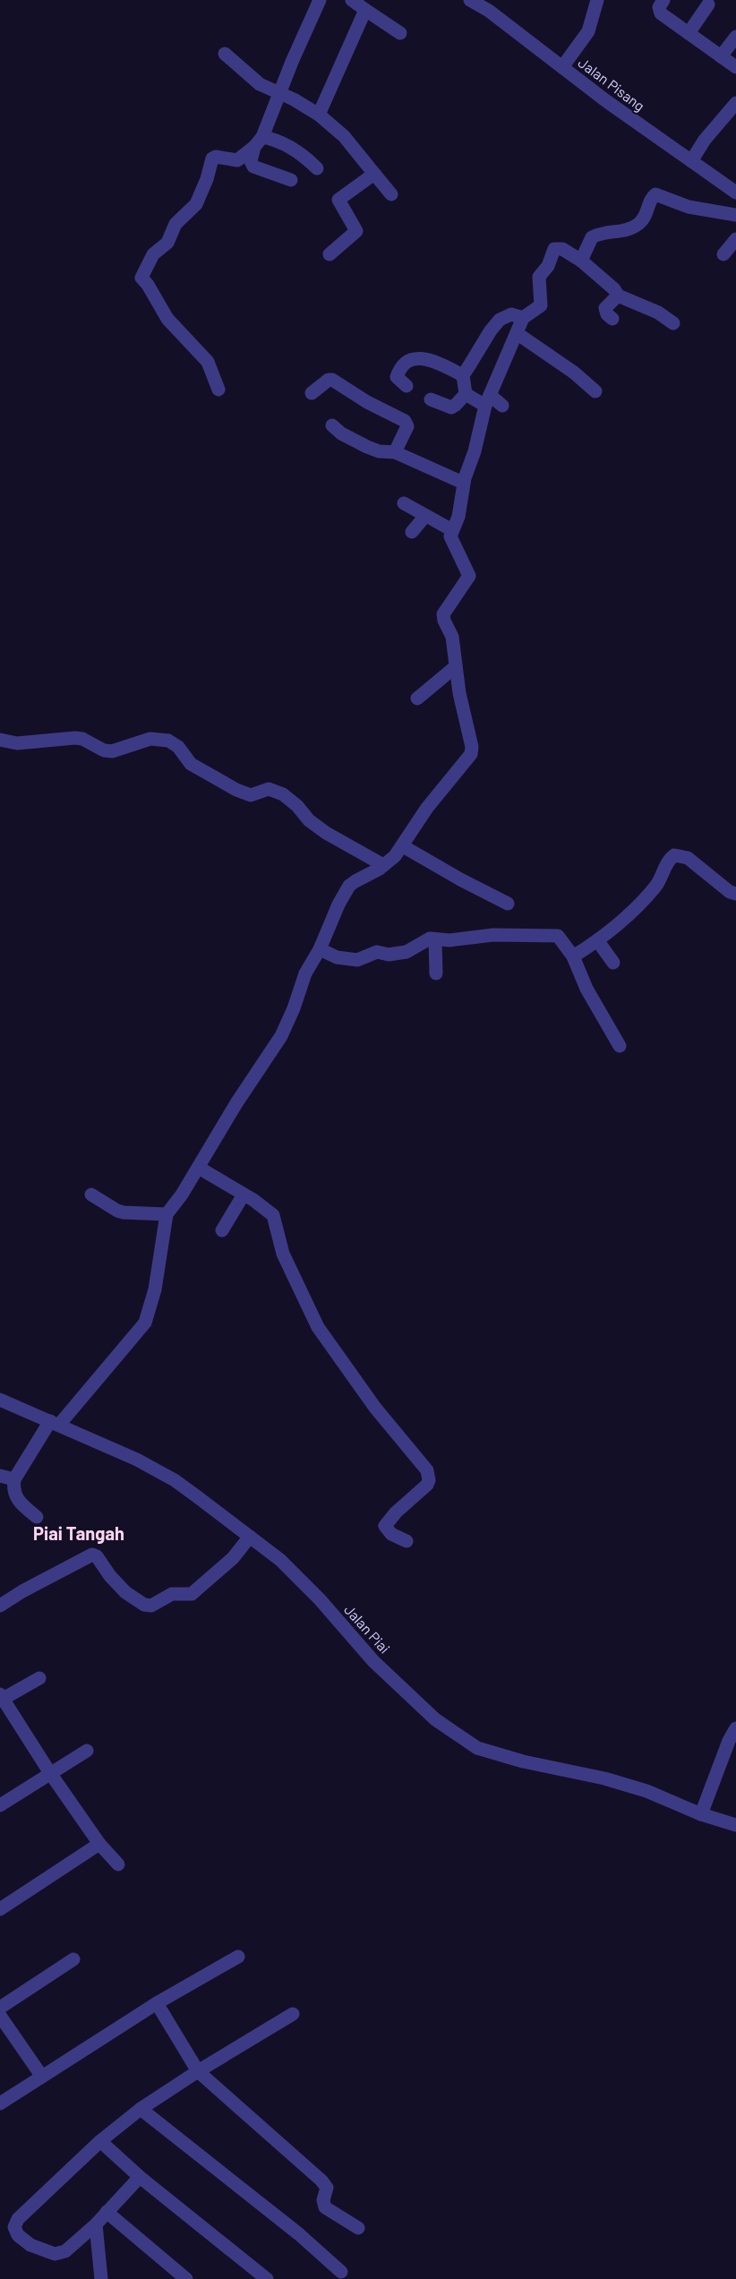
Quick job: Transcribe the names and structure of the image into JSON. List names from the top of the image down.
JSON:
{
  "streets": {
    "street": ["Jalan Pisang", "Jalan Piai"]
  },
  "districts": ["Piai Tangah"]
}
